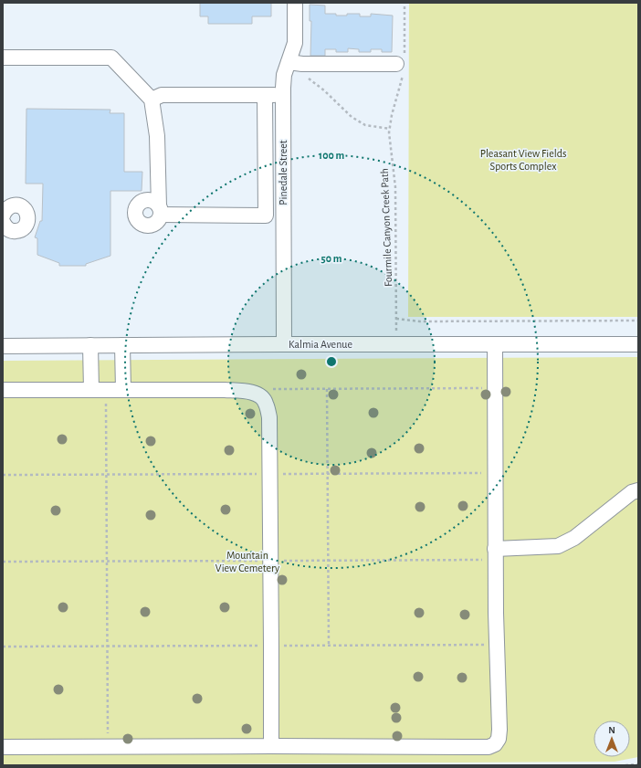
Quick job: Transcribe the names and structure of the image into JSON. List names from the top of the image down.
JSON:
{
  "streets": {
    "street": ["Pinedale Street", "Kalmia Avenue"],
    "path": ["Fourmile Canyon Creek Path"]
  },
  "crossings": [
    ["Pinedale Street", "Kalmia Avenue"],
    ["Fourmile Canyon Creek Path", "Kalmia Avenue"]
  ],
  "parks": ["Pleasant View Fields Sports Complex", "Mountain View Cemetery"],
  "north": "top",
  "rings": ["100 m", "50 m"]
}
